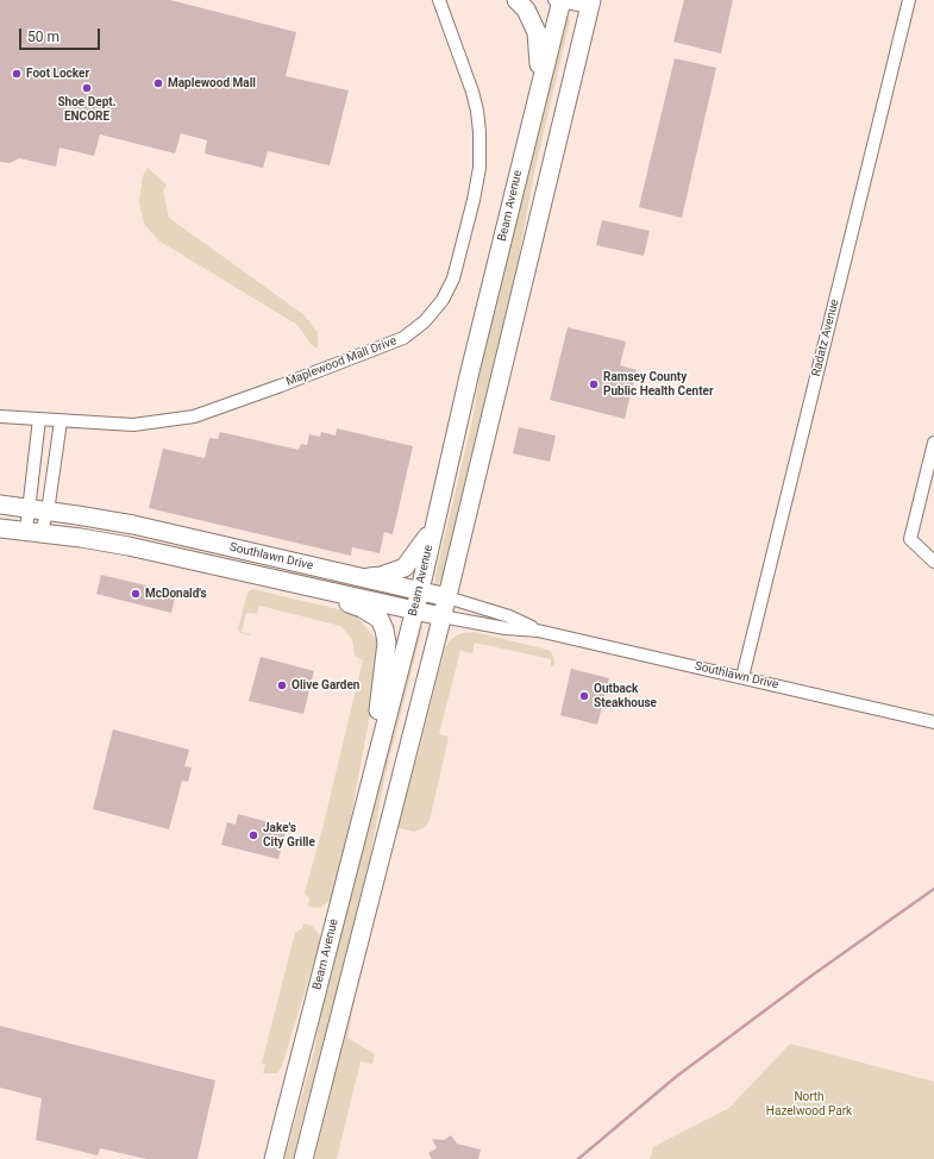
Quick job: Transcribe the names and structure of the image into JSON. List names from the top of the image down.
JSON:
{
  "streets": {
    "street": [
      "Beam Avenue",
      "Radatz Avenue",
      "Maplewood Mall Drive",
      "Southlawn Drive"
    ]
  },
  "crossings": [
    ["Beam Avenue", "Southlawn Drive"],
    ["Radatz Avenue", "Southlawn Drive"]
  ],
  "parks": ["North Hazelwood Park"],
  "places": [
    "Foot Locker",
    "Maplewood Mall",
    "Shoe Dept. ENCORE",
    "Ramsey County Public Health Center",
    "McDonald's",
    "Olive Garden",
    "Outback Steakhouse",
    "Jake's City Grille"
  ],
  "scale_bar": "50 m"
}
